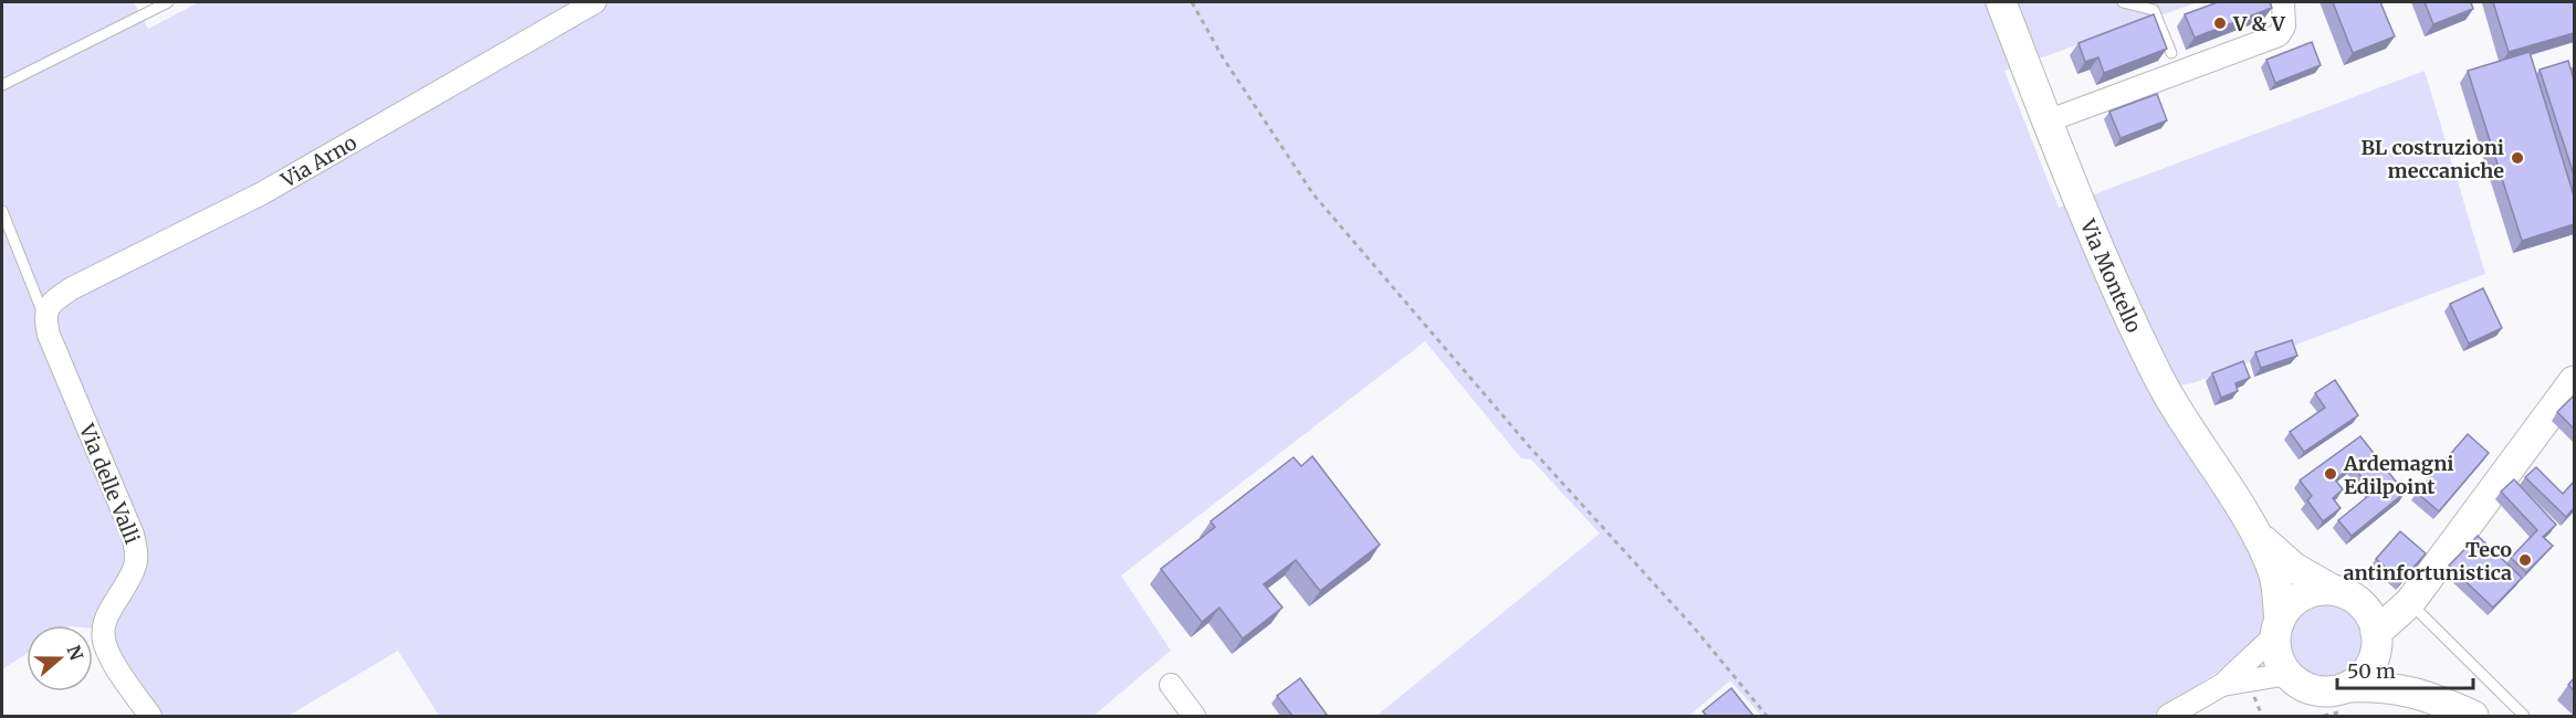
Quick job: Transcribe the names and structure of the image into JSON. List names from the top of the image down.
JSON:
{
  "streets": {
    "street": ["Via Arno", "Via Montello", "Via delle Valli"]
  },
  "crossings": [
    ["Via Arno", "Via delle Valli"]
  ],
  "places": [
    "V & V",
    "BL costruzioni meccaniche",
    "Ardemagni Edilpoint",
    "Teco antinfortunistica"
  ],
  "scale_bar": "50 m",
  "north": "right"
}
